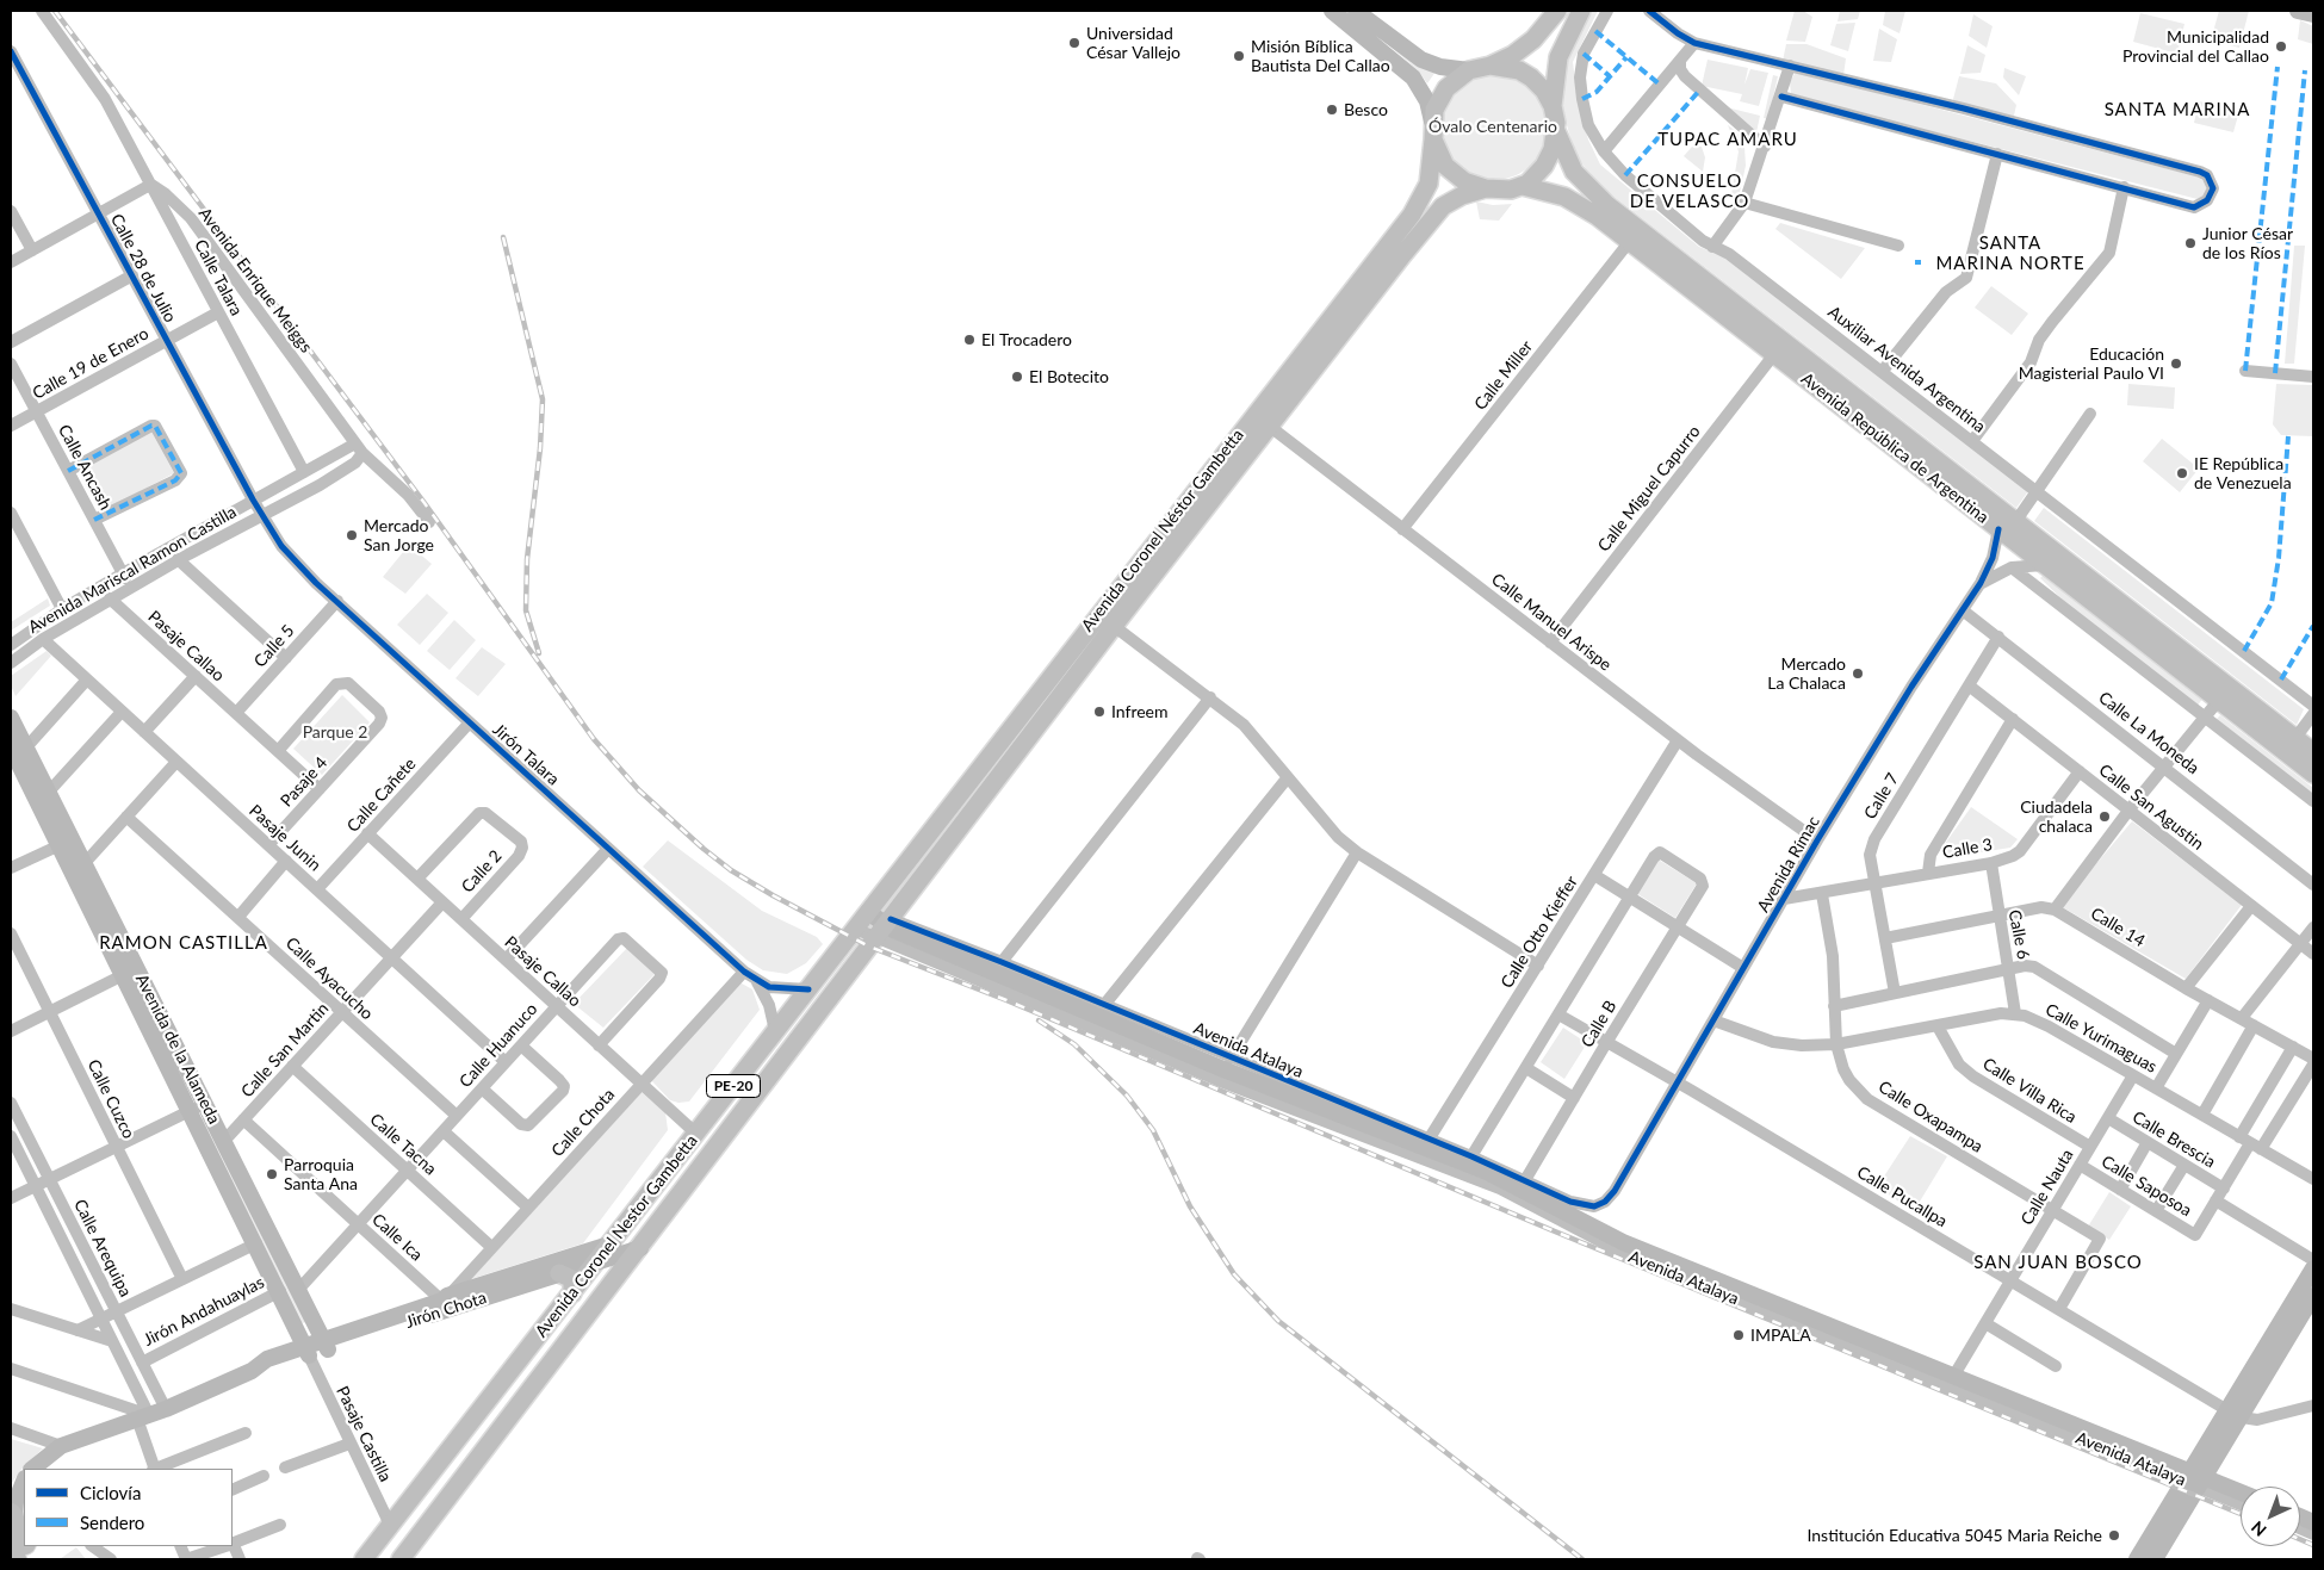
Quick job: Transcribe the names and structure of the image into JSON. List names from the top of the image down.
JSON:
{
  "streets": {
    "main road": [
      "Avenida República de Argentina",
      "Avenida Coronel Néstor Gambetta",
      "PE-20",
      "Avenida Coronel Nestor Gambetta"
    ],
    "street": [
      "Calle 28 de Julio",
      "Calle Talara",
      "Avenida Enrique Meiggs",
      "Calle 19 de Enero",
      "Auxiliar Avenida Argentina",
      "Calle Miller",
      "Calle Ancash",
      "Calle Miguel Capurro",
      "Avenida Mariscal Ramon Castilla",
      "Calle Manuel Arispe",
      "Pasaje Callao",
      "Calle 5",
      "Calle La Moneda",
      "Jirón Talara",
      "Pasaje 4",
      "Calle Cañete",
      "Calle 7",
      "Calle San Agustin",
      "Pasaje Junin",
      "Calle 3",
      "Avenida Rímac",
      "Calle 2",
      "Calle 14",
      "Calle Otto Kieffer",
      "Calle 6",
      "Calle Ayacucho",
      "Calle B",
      "Calle Yurimaguas",
      "Calle Huanuco",
      "Avenida de la Alameda",
      "Calle San Martin",
      "Avenida Atalaya",
      "Calle Villa Rica",
      "Calle Cuzco",
      "Calle Oxapampa",
      "Calle Chota",
      "Calle Brescia",
      "Calle Tacna",
      "Calle Saposoa",
      "Calle Nauta",
      "Calle Pucallpa",
      "Calle Ica",
      "Calle Arequipa",
      "Jirón Chota",
      "Jirón Andahuaylas",
      "Pasaje Castilla"
    ]
  },
  "crossings": [
    ["Calle 28 de Julio", "Calle 19 de Enero"],
    ["Calle 28 de Julio", "Avenida Mariscal Ramon Castilla"],
    ["Calle 28 de Julio", "Jirón Talara"],
    ["Calle Talara", "Avenida Enrique Meiggs"],
    ["Calle Talara", "Calle 19 de Enero"],
    ["Calle Talara", "Avenida Mariscal Ramon Castilla"],
    ["Avenida Enrique Meiggs", "Avenida Mariscal Ramon Castilla"],
    ["Calle 19 de Enero", "Calle Ancash"],
    ["Calle Miller", "Avenida República de Argentina"],
    ["Calle Miller", "Calle Manuel Arispe"],
    ["Avenida República de Argentina", "Calle Miguel Capurro"],
    ["Avenida República de Argentina", "Avenida Coronel Néstor Gambetta"],
    ["Avenida República de Argentina", "Avenida Rímac"],
    ["Calle Ancash", "Avenida Mariscal Ramon Castilla"],
    ["Calle Miguel Capurro", "Calle Manuel Arispe"],
    ["Avenida Coronel Néstor Gambetta", "Calle Manuel Arispe"],
    ["Avenida Coronel Néstor Gambetta", "Avenida Atalaya"],
    ["Avenida Coronel Néstor Gambetta", "Avenida Coronel Nestor Gambetta"],
    ["Avenida Mariscal Ramon Castilla", "Pasaje Callao"],
    ["Avenida Mariscal Ramon Castilla", "Jirón Talara"],
    ["Avenida Mariscal Ramon Castilla", "Pasaje Junin"],
    ["Calle Manuel Arispe", "Avenida Rímac"],
    ["Calle Manuel Arispe", "Calle Otto Kieffer"],
    ["Pasaje Callao", "Calle 5"],
    ["Pasaje Callao", "Pasaje 4"],
    ["Pasaje Callao", "Calle Cañete"],
    ["Pasaje Callao", "Calle 2"],
    ["Pasaje Callao", "Calle Huanuco"],
    ["Pasaje Callao", "Calle San Martin"],
    ["Pasaje Callao", "Calle Chota"],
    ["Pasaje Callao", "Avenida Coronel Nestor Gambetta"],
    ["Calle 5", "Jirón Talara"],
    ["Calle La Moneda", "Calle 7"],
    ["Calle La Moneda", "Avenida Rímac"],
    ["Jirón Talara", "Calle Cañete"],
    ["Jirón Talara", "Calle Chota"],
    ["Jirón Talara", "Avenida Coronel Nestor Gambetta"],
    ["Pasaje 4", "Pasaje Junin"],
    ["Calle Cañete", "Pasaje Junin"],
    ["Calle 7", "Calle San Agustin"],
    ["Calle 7", "Calle 3"],
    ["Calle San Agustin", "Calle 3"],
    ["Pasaje Junin", "Calle Huanuco"],
    ["Pasaje Junin", "Calle San Martin"],
    ["Calle 3", "Calle 6"],
    ["Calle 3", "Calle Oxapampa"],
    ["Avenida Rímac", "Calle Yurimaguas"],
    ["Avenida Rímac", "Avenida Atalaya"],
    ["Avenida Rímac", "Calle Pucallpa"],
    ["Calle Otto Kieffer", "Avenida Atalaya"],
    ["Calle 6", "Calle Yurimaguas"],
    ["Calle Ayacucho", "Calle Huanuco"],
    ["Calle Ayacucho", "Calle San Martin"],
    ["Calle B", "Avenida Atalaya"],
    ["Calle B", "Calle Pucallpa"],
    ["Calle Yurimaguas", "Calle Villa Rica"],
    ["Calle Yurimaguas", "Calle Oxapampa"],
    ["Calle Yurimaguas", "Calle Nauta"],
    ["Calle Huanuco", "Avenida de la Alameda"],
    ["Calle Huanuco", "Calle Tacna"],
    ["Calle Huanuco", "Calle Ica"],
    ["Avenida de la Alameda", "Calle San Martin"],
    ["Avenida de la Alameda", "Jirón Chota"],
    ["Avenida de la Alameda", "Jirón Andahuaylas"],
    ["Avenida de la Alameda", "Pasaje Castilla"],
    ["Calle San Martin", "Calle Tacna"],
    ["Calle San Martin", "Calle Ica"],
    ["Avenida Atalaya", "Calle Nauta"],
    ["Avenida Atalaya", "Avenida Coronel Nestor Gambetta"],
    ["Calle Villa Rica", "Calle Nauta"],
    ["Calle Oxapampa", "Calle Nauta"],
    ["Calle Oxapampa", "Calle Pucallpa"],
    ["Calle Chota", "Calle Tacna"],
    ["Calle Chota", "Calle Ica"],
    ["Calle Chota", "Jirón Chota"],
    ["Calle Brescia", "Calle Nauta"],
    ["Calle Saposoa", "Calle Nauta"],
    ["Calle Nauta", "Calle Pucallpa"],
    ["Avenida Coronel Nestor Gambetta", "Jirón Chota"],
    ["Avenida Coronel Nestor Gambetta", "Pasaje Castilla"],
    ["Calle Ica", "Jirón Chota"],
    ["Calle Arequipa", "Jirón Chota"],
    ["Calle Arequipa", "Jirón Andahuaylas"],
    ["Jirón Chota", "Pasaje Castilla"]
  ],
  "districts": [
    "SANTA MARINA",
    "TUPAC AMARU",
    "CONSUELO DE VELASCO",
    "SANTA MARINA NORTE",
    "RAMON CASTILLA",
    "SAN JUAN BOSCO"
  ],
  "parks": ["Óvalo Centenario", "Parque 2"],
  "places": [
    "Universidad César Vallejo",
    "Municipalidad Provincial del Callao",
    "Misión Bíblica Bautista Del Callao",
    "Besco",
    "Junior César de los Ríos",
    "El Trocadero",
    "Educación Magisterial Paulo VI",
    "El Botecito",
    "IE República de Venezuela",
    "Mercado San Jorge",
    "Mercado La Chalaca",
    "Infreem",
    "Ciudadela chalaca",
    "Parroquia Santa Ana",
    "IMPALA",
    "Institución Educativa 5045 Maria Reiche"
  ],
  "legend": ["Ciclovía", "Sendero"],
  "north": "bottom left"
}
